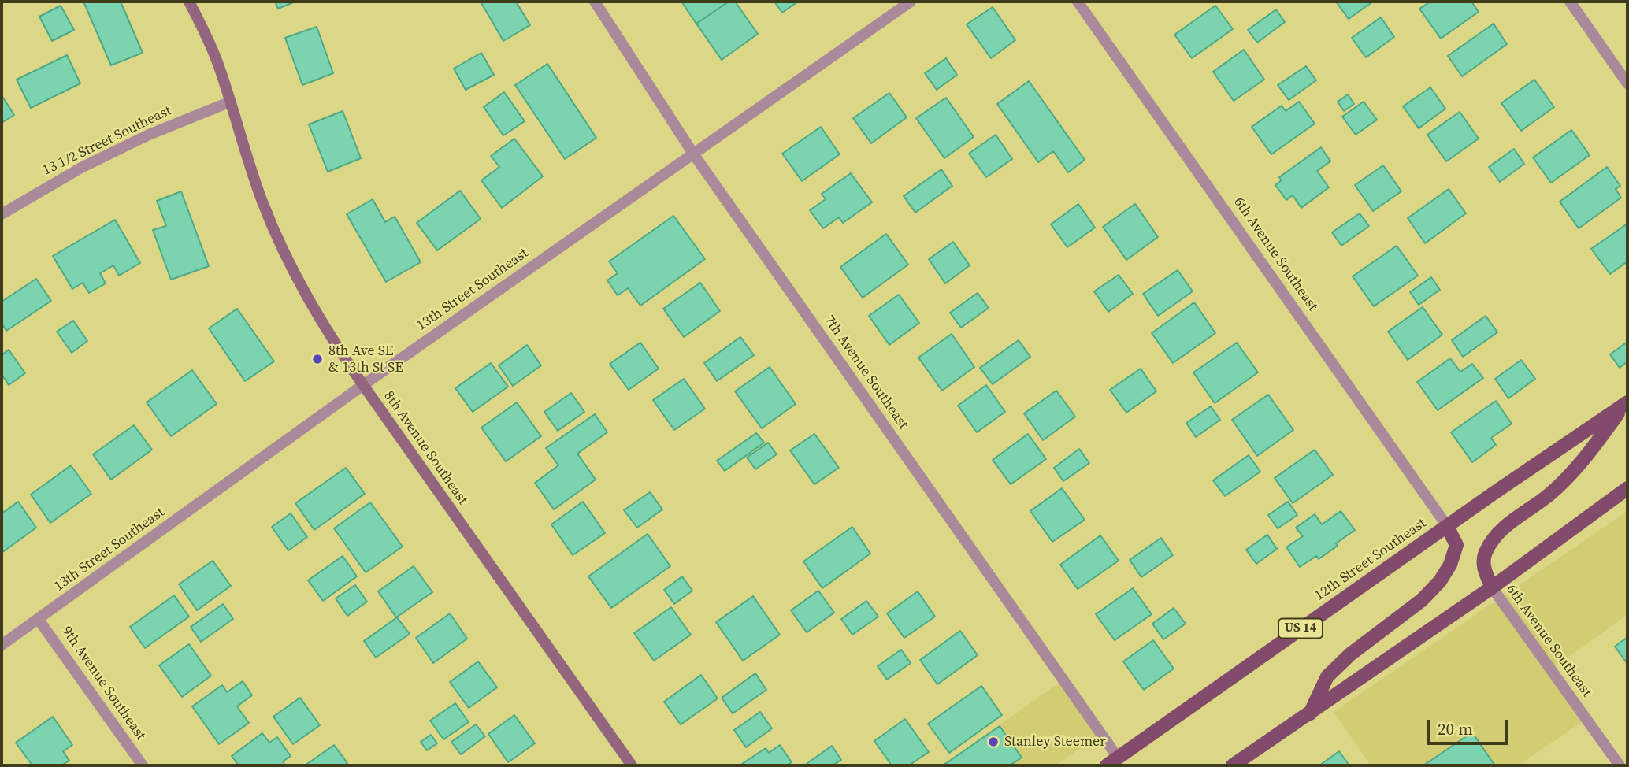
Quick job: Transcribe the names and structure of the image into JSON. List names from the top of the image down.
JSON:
{
  "streets": {
    "main road": ["12th Street Southeast", "US 14"],
    "street": [
      "13 1/2 Street Southeast",
      "6th Avenue Southeast",
      "13th Street Southeast",
      "7th Avenue Southeast",
      "8th Avenue Southeast",
      "9th Avenue Southeast"
    ]
  },
  "crossings": [
    ["13 1/2 Street Southeast", "8th Avenue Southeast"],
    ["6th Avenue Southeast", "12th Street Southeast"],
    ["13th Street Southeast", "7th Avenue Southeast"],
    ["13th Street Southeast", "8th Avenue Southeast"],
    ["13th Street Southeast", "9th Avenue Southeast"],
    ["7th Avenue Southeast", "12th Street Southeast"]
  ],
  "places": ["8th Ave SE & 13th St SE", "Stanley Steemer"],
  "scale_bar": "20 m"
}
